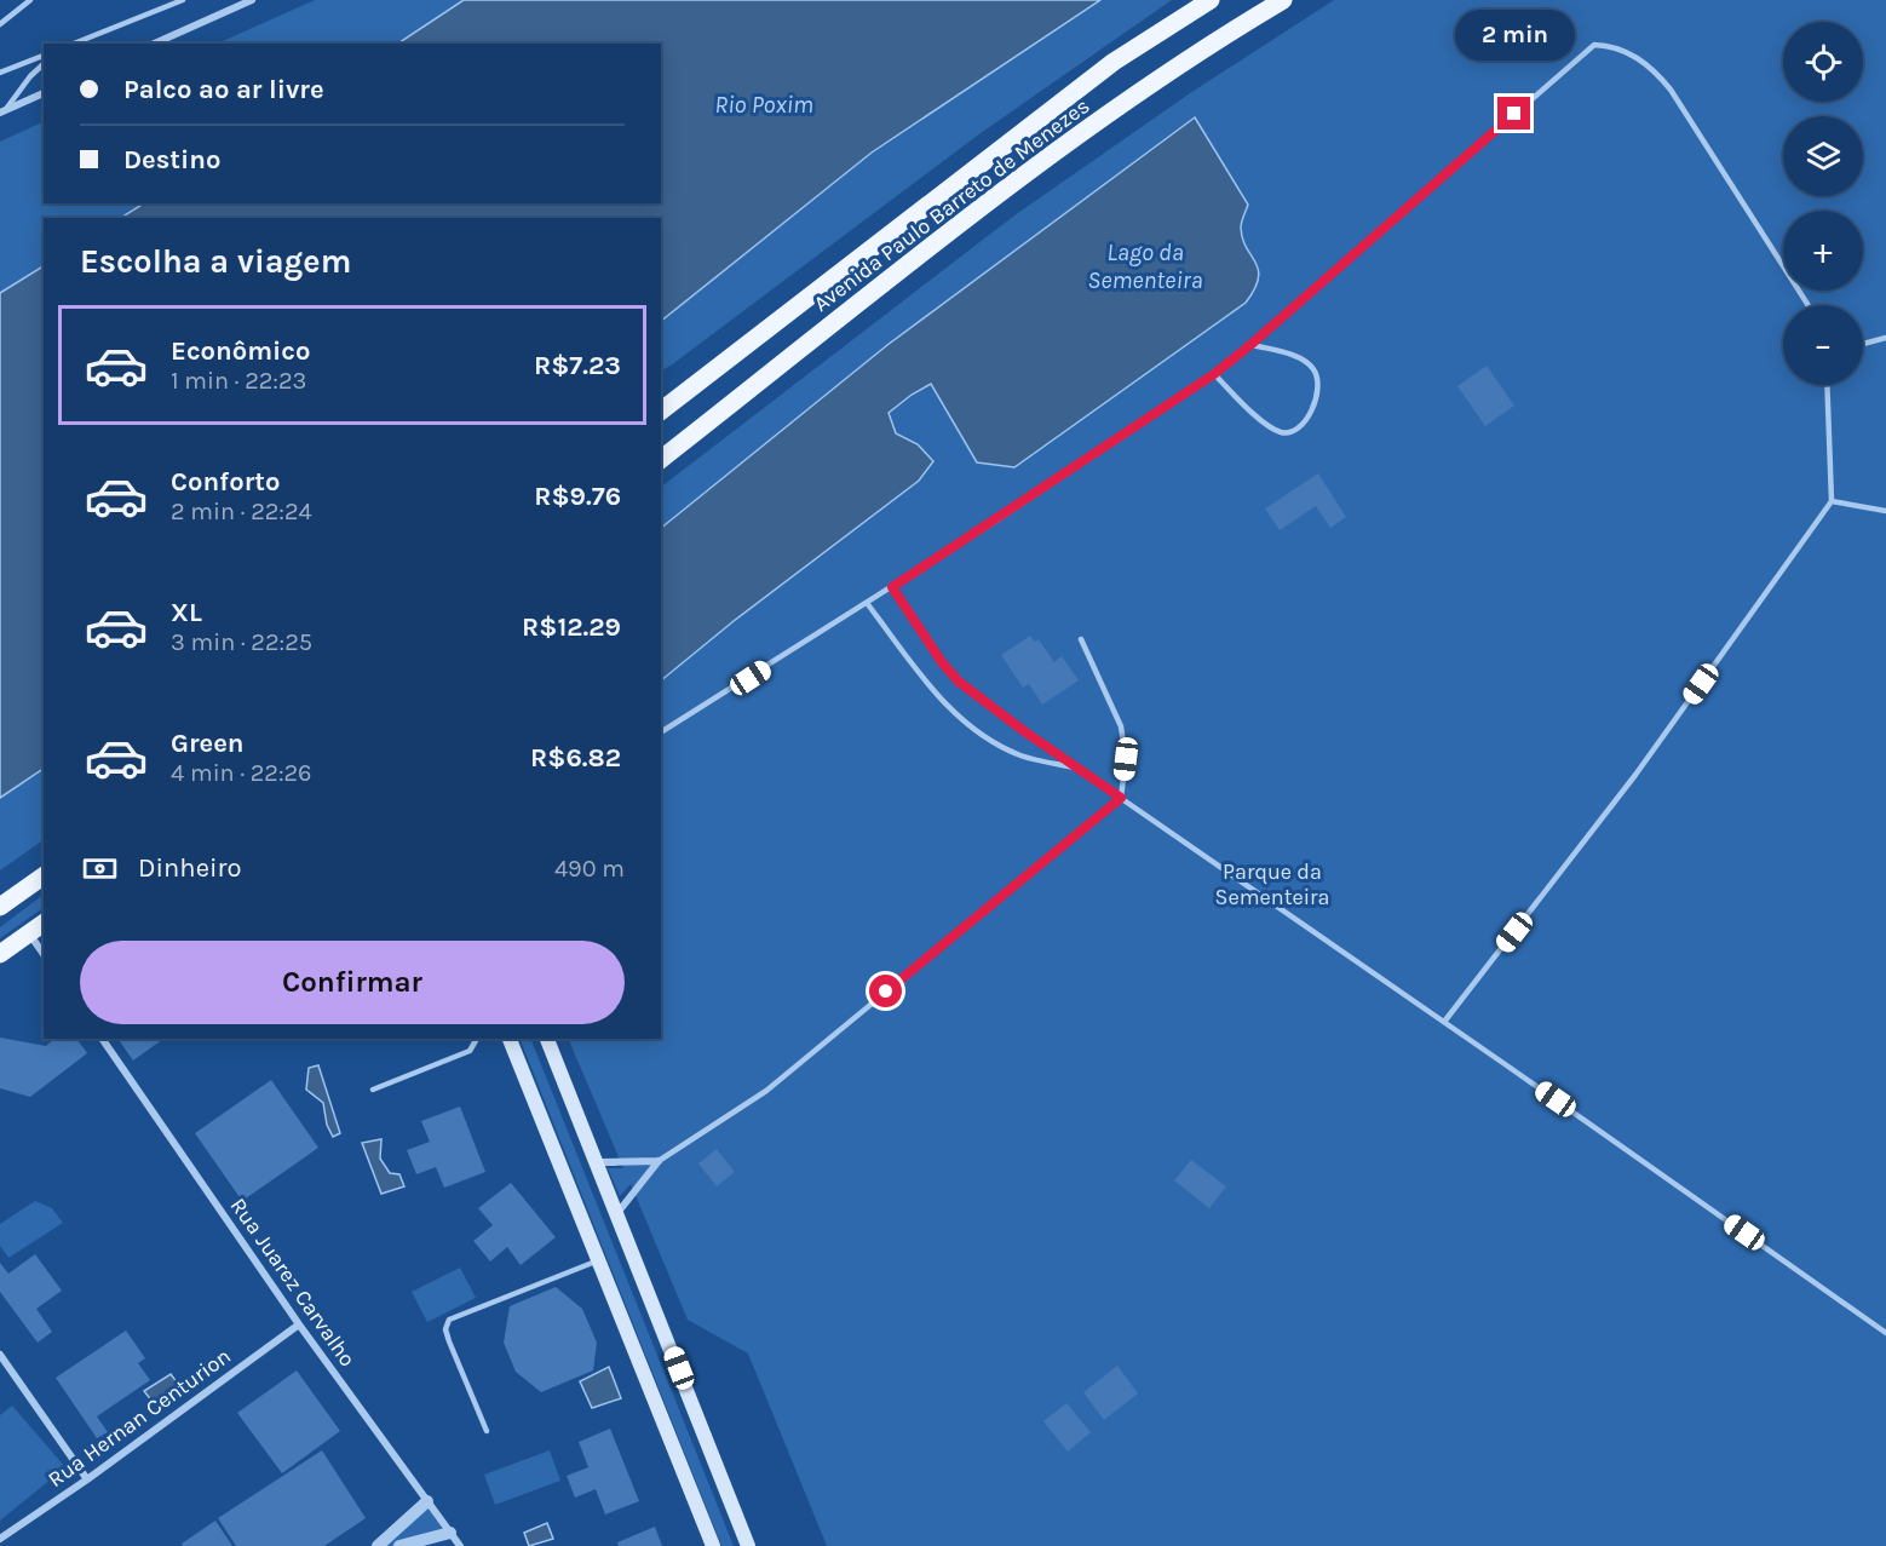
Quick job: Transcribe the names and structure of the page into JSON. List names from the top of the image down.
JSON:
{
  "streets": {
    "main road": ["Avenida Paulo Barreto de Menezes"],
    "street": ["Rua Juarez Carvalho", "Rua Hernan Centurion"]
  },
  "crossings": [
    ["Rua Juarez Carvalho", "Rua Hernan Centurion"]
  ],
  "water": ["Rio Poxim", "Lago da Sementeira"],
  "parks": ["Parque da Sementeira"],
  "page": {
    "bubble": "2 min",
    "map_buttons": ["+", "−"],
    "banner": ["Palco ao ar livre", "Destino"],
    "heading": "Escolha a viagem",
    "list": [
      {
        "name": "Econômico",
        "note": "1 min · 22:23",
        "value": "R$7.23"
      },
      {
        "name": "Conforto",
        "note": "2 min · 22:24",
        "value": "R$9.76"
      },
      {
        "name": "XL",
        "note": "3 min · 22:25",
        "value": "R$12.29"
      },
      {
        "name": "Green",
        "note": "4 min · 22:26",
        "value": "R$6.82"
      }
    ],
    "pay": ["Dinheiro", "490 m"],
    "buttons": "Confirmar"
  }
}
